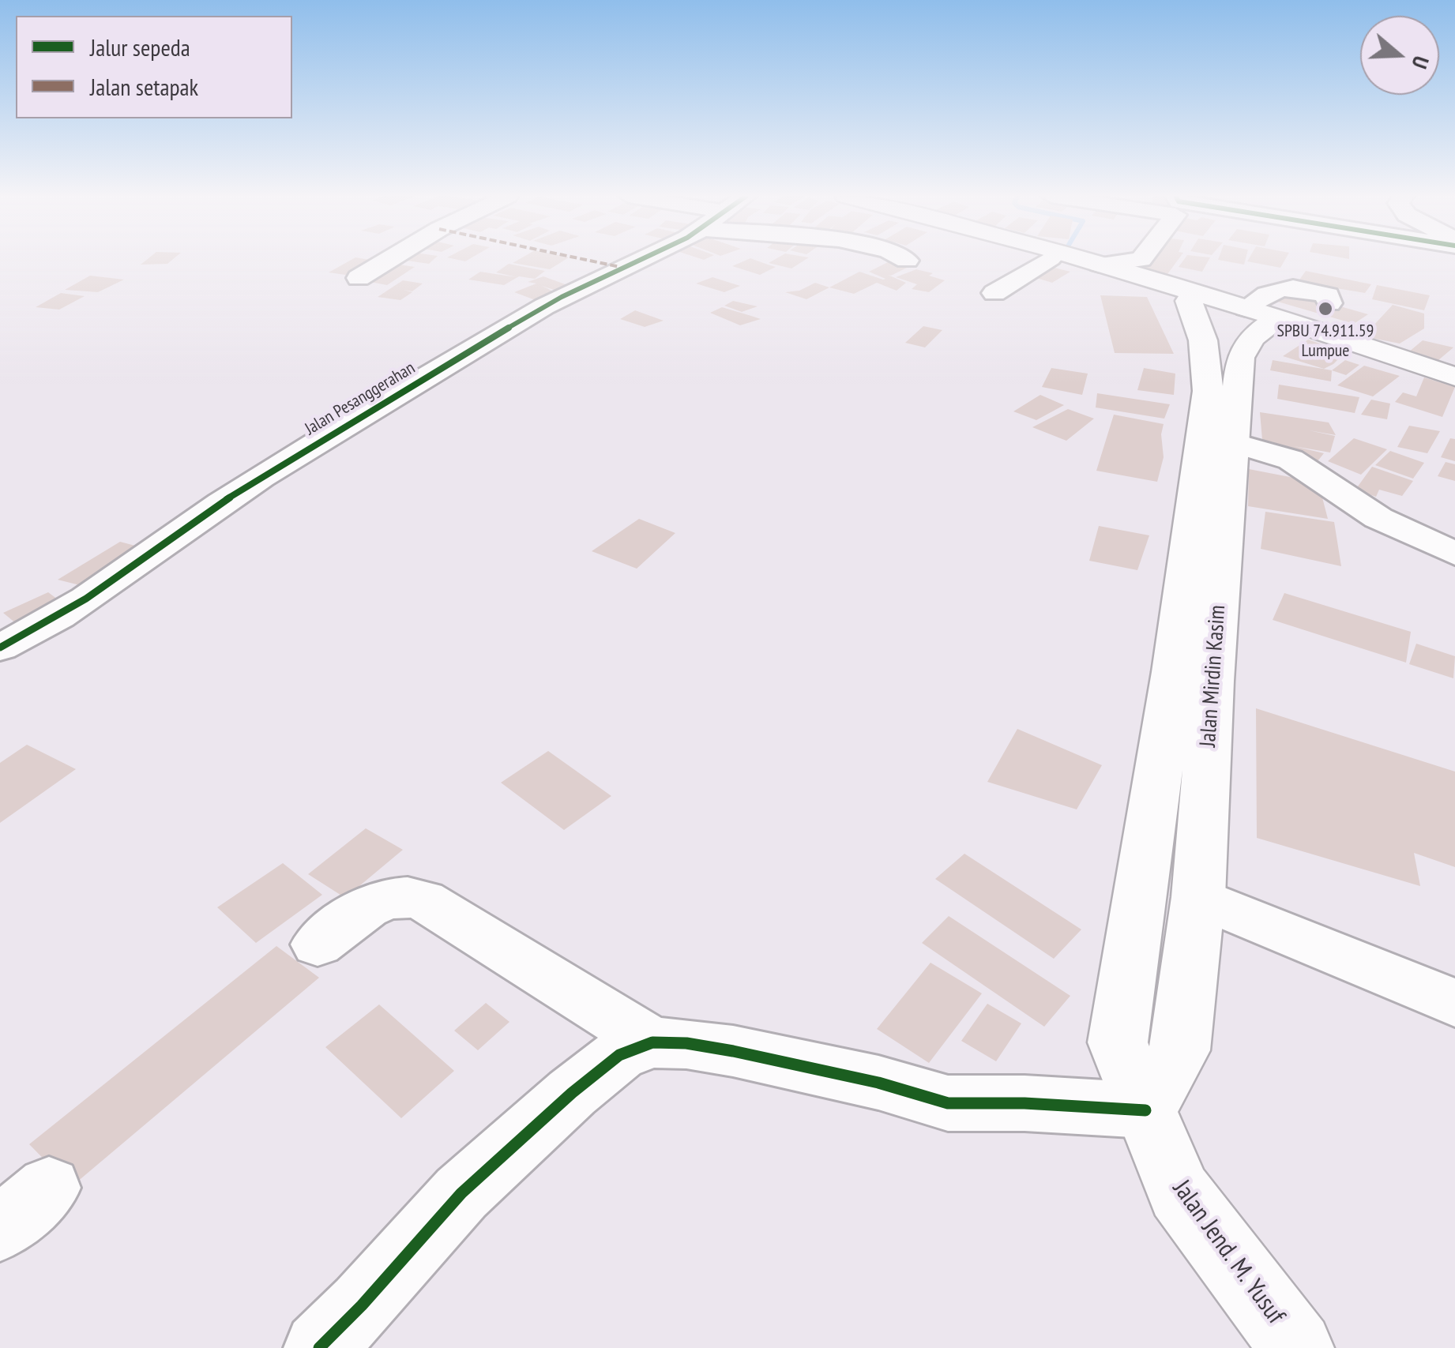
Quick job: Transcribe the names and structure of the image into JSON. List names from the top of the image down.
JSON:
{
  "streets": {
    "highway": ["Jalan Mirdin Kasim", "Jalan Jend. M. Yusuf"],
    "street": ["Jalan Pesanggerahan"]
  },
  "crossings": [
    ["Jalan Mirdin Kasim", "Jalan Jend. M. Yusuf"]
  ],
  "places": ["SPBU 74.911.59 Lumpue"],
  "legend": ["Jalur sepeda", "Jalan setapak"],
  "north": "right"
}
